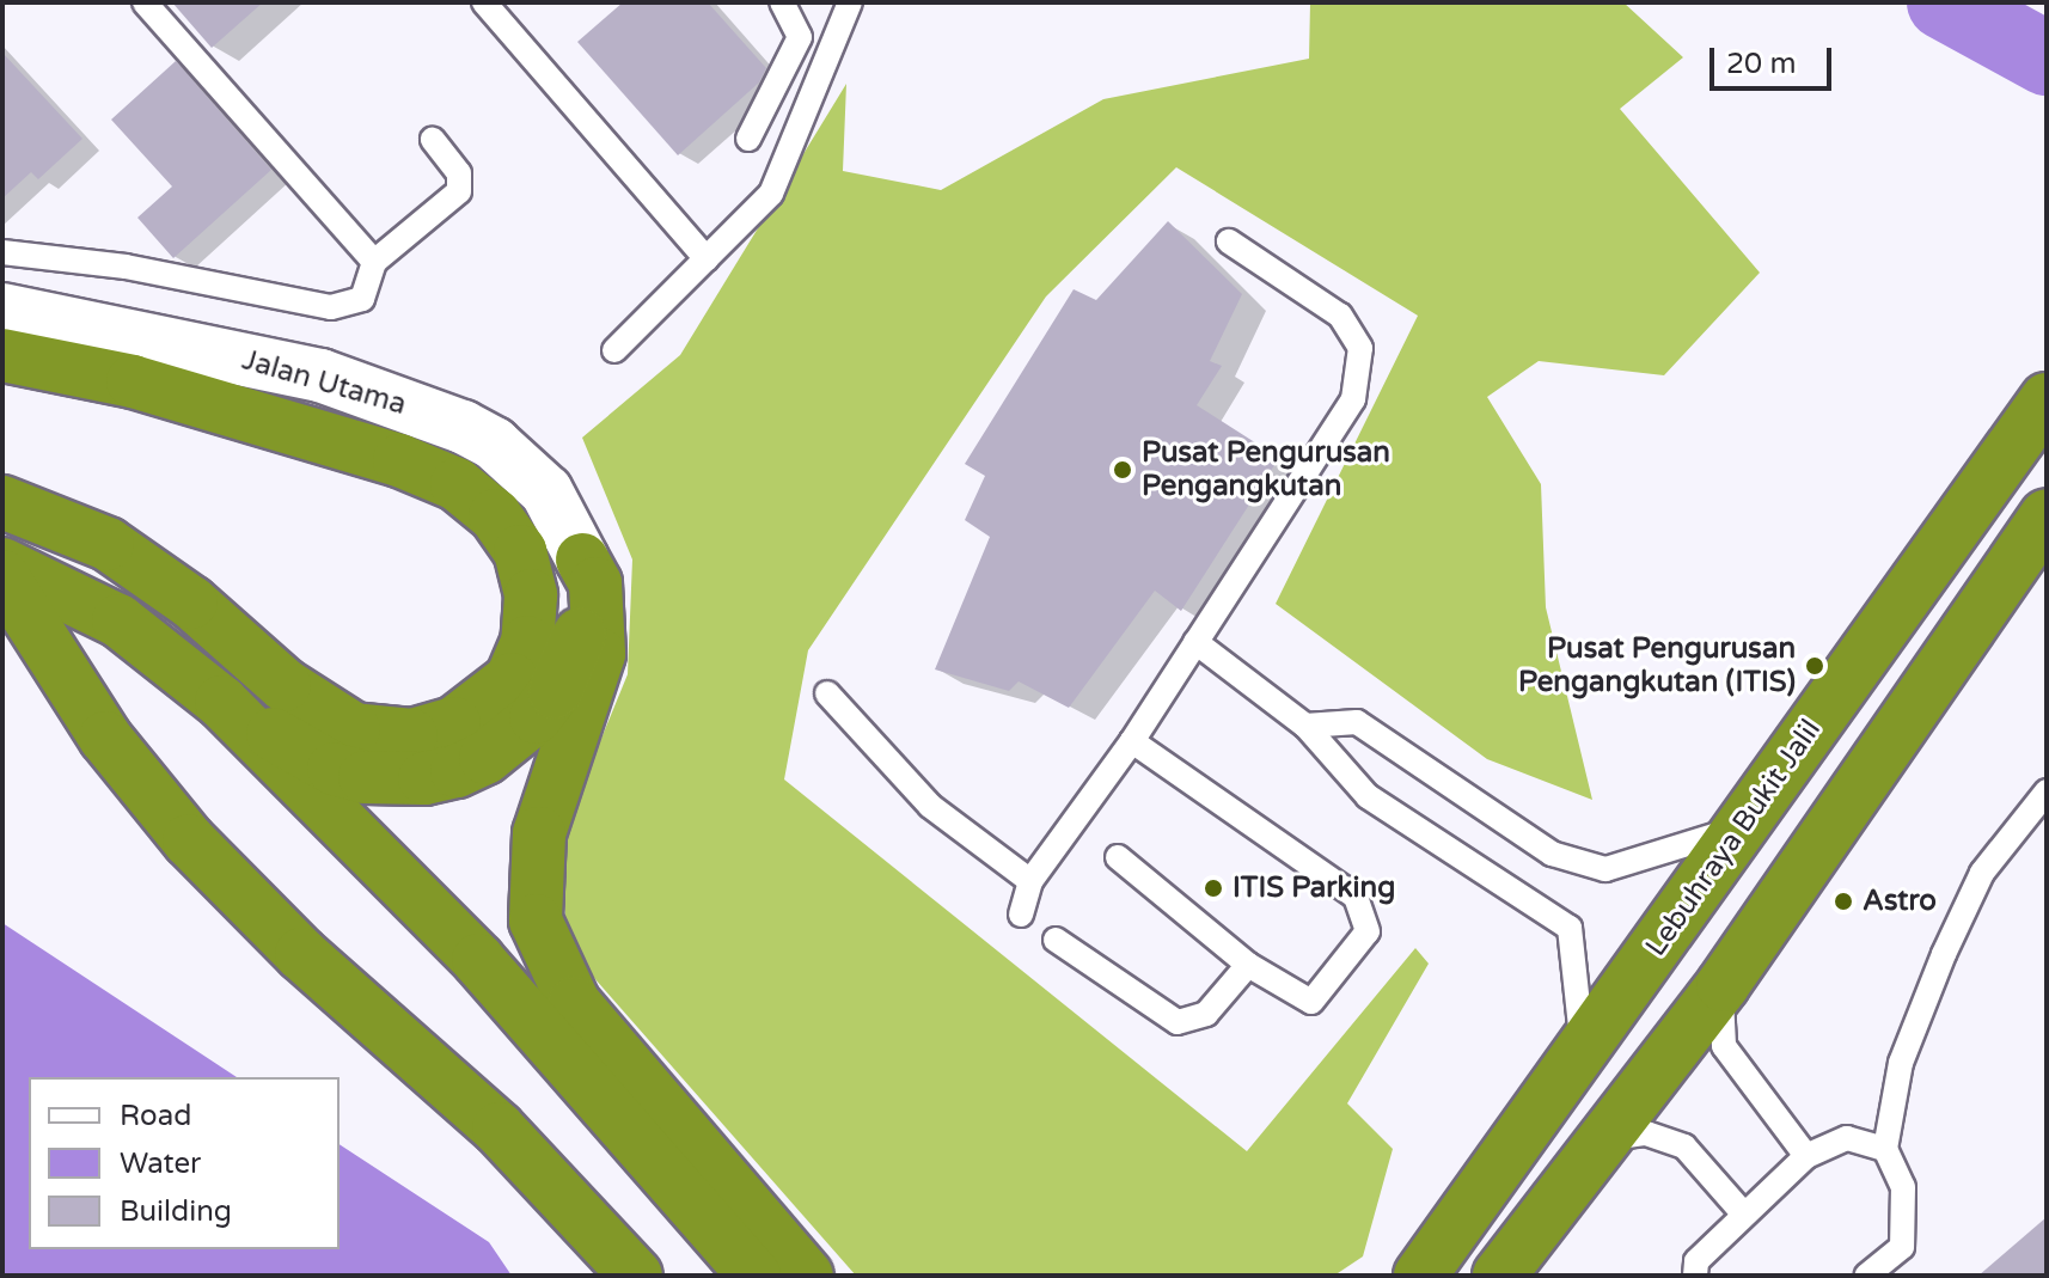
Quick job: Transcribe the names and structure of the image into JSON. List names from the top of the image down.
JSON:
{
  "streets": {
    "highway": ["Lebuhraya Bukit Jalil"],
    "street": ["Jalan Utama"]
  },
  "places": [
    "Pusat Pengurusan Pengangkutan",
    "Pusat Pengurusan Pengangkutan (ITIS)",
    "ITIS Parking",
    "Astro"
  ],
  "legend": ["Road", "Water", "Building"],
  "scale_bar": "20 m"
}
